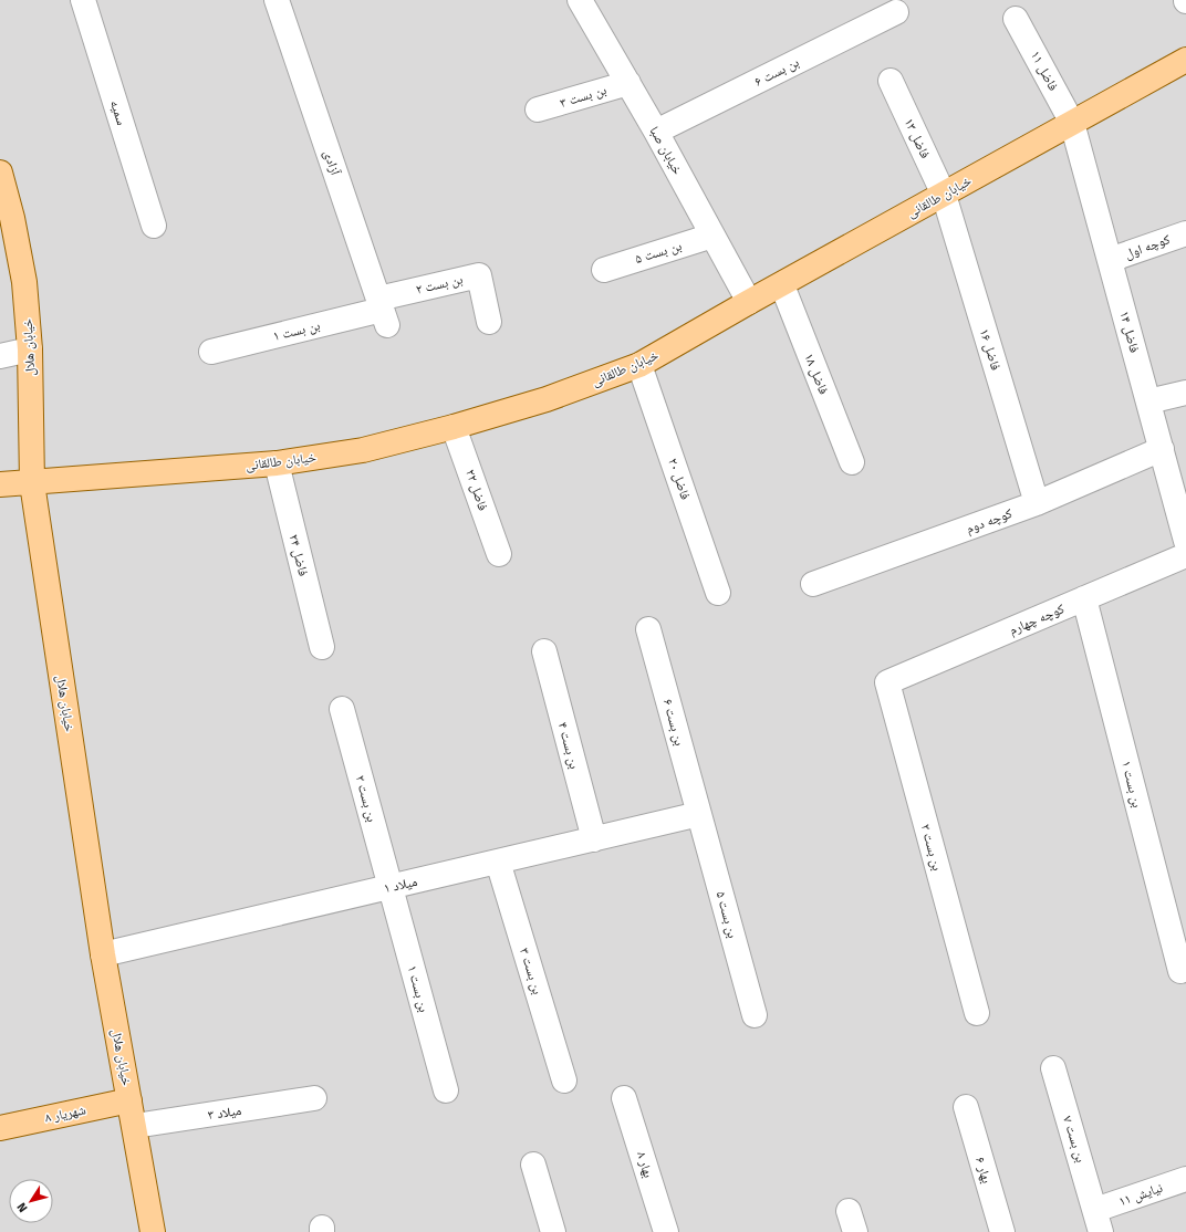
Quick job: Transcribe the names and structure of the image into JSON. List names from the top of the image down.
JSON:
{
  "streets": {
    "main road": ["خیابان طالقانی", "خیابان هلال", "شهریار ۸"],
    "street": [
      "فاضل ۱۱",
      "بن بست ۶",
      "بن بست ۳",
      "سمیه",
      "فاضل ۱۳",
      "خیابان صبا",
      "آزادی",
      "کوچه اول",
      "بن بست ۵",
      "بن بست ۲",
      "بن بست ۱",
      "فاضل ۱۴",
      "فاضل ۱۶",
      "فاضل ۱۸",
      "فاضل ۲۰",
      "فاضل ۲۲",
      "کوچه دوم",
      "فاضل ۲۴",
      "کوچه چهارم",
      "بن بست ۴",
      "میلاد ۱",
      "میلاد ۳",
      "بن بست ۷",
      "بهار ۸",
      "بهار ۶",
      "نیایش ۱۱"
    ]
  },
  "crossings": [
    ["فاضل ۱۱", "خیابان طالقانی"],
    ["فاضل ۱۱", "فاضل ۱۴"],
    ["بن بست ۶", "خیابان صبا"],
    ["بن بست ۶", "بن بست ۵"],
    ["بن بست ۶", "میلاد ۱"],
    ["بن بست ۳", "خیابان صبا"],
    ["بن بست ۳", "میلاد ۱"],
    ["فاضل ۱۳", "خیابان طالقانی"],
    ["فاضل ۱۳", "فاضل ۱۶"],
    ["خیابان صبا", "خیابان طالقانی"],
    ["خیابان صبا", "بن بست ۵"],
    ["آزادی", "بن بست ۲"],
    ["آزادی", "بن بست ۱"],
    ["خیابان طالقانی", "فاضل ۱۴"],
    ["خیابان طالقانی", "خیابان هلال"],
    ["خیابان طالقانی", "فاضل ۱۶"],
    ["خیابان طالقانی", "فاضل ۱۸"],
    ["خیابان طالقانی", "فاضل ۲۰"],
    ["خیابان طالقانی", "فاضل ۲۲"],
    ["خیابان طالقانی", "فاضل ۲۴"],
    ["کوچه اول", "فاضل ۱۴"],
    ["بن بست ۵", "میلاد ۱"],
    ["بن بست ۲", "بن بست ۱"],
    ["بن بست ۲", "کوچه چهارم"],
    ["بن بست ۲", "میلاد ۱"],
    ["بن بست ۱", "کوچه چهارم"],
    ["بن بست ۱", "میلاد ۱"],
    ["فاضل ۱۴", "کوچه دوم"],
    ["خیابان هلال", "میلاد ۱"],
    ["خیابان هلال", "میلاد ۳"],
    ["خیابان هلال", "شهریار ۸"],
    ["فاضل ۱۶", "کوچه دوم"],
    ["بن بست ۴", "میلاد ۱"],
    ["بن بست ۷", "نیایش ۱۱"]
  ],
  "north": "bottom left"
}
